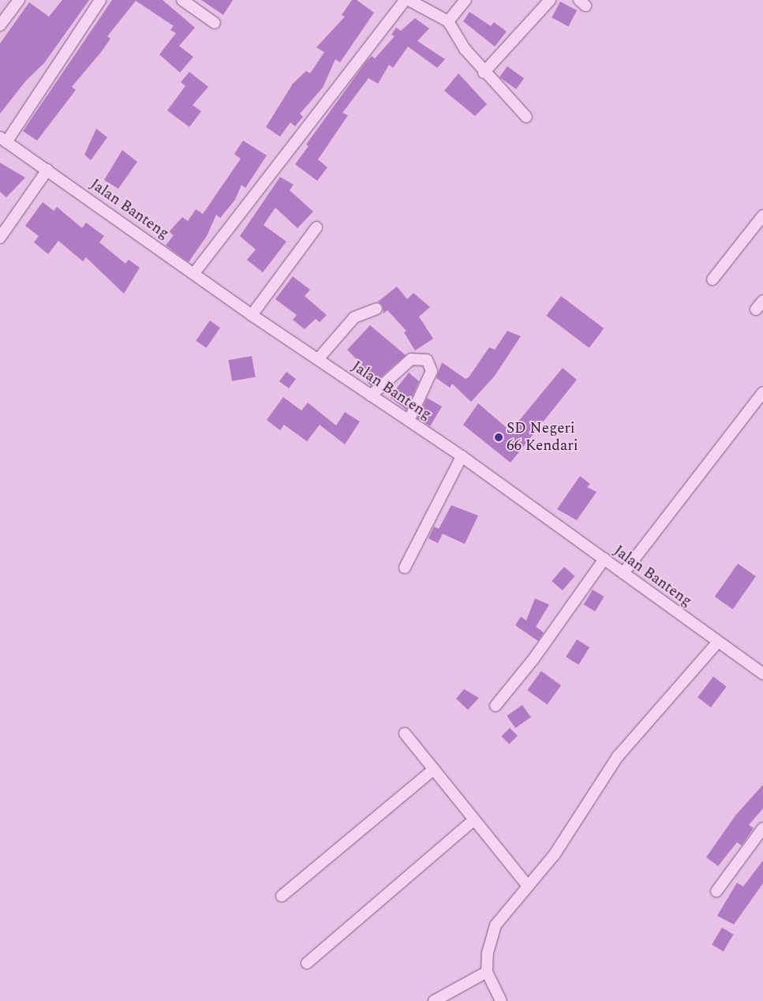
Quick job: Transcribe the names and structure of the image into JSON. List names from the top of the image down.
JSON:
{
  "streets": {
    "street": ["Jalan Banteng"]
  },
  "places": ["SD Negeri 66 Kendari"]
}
